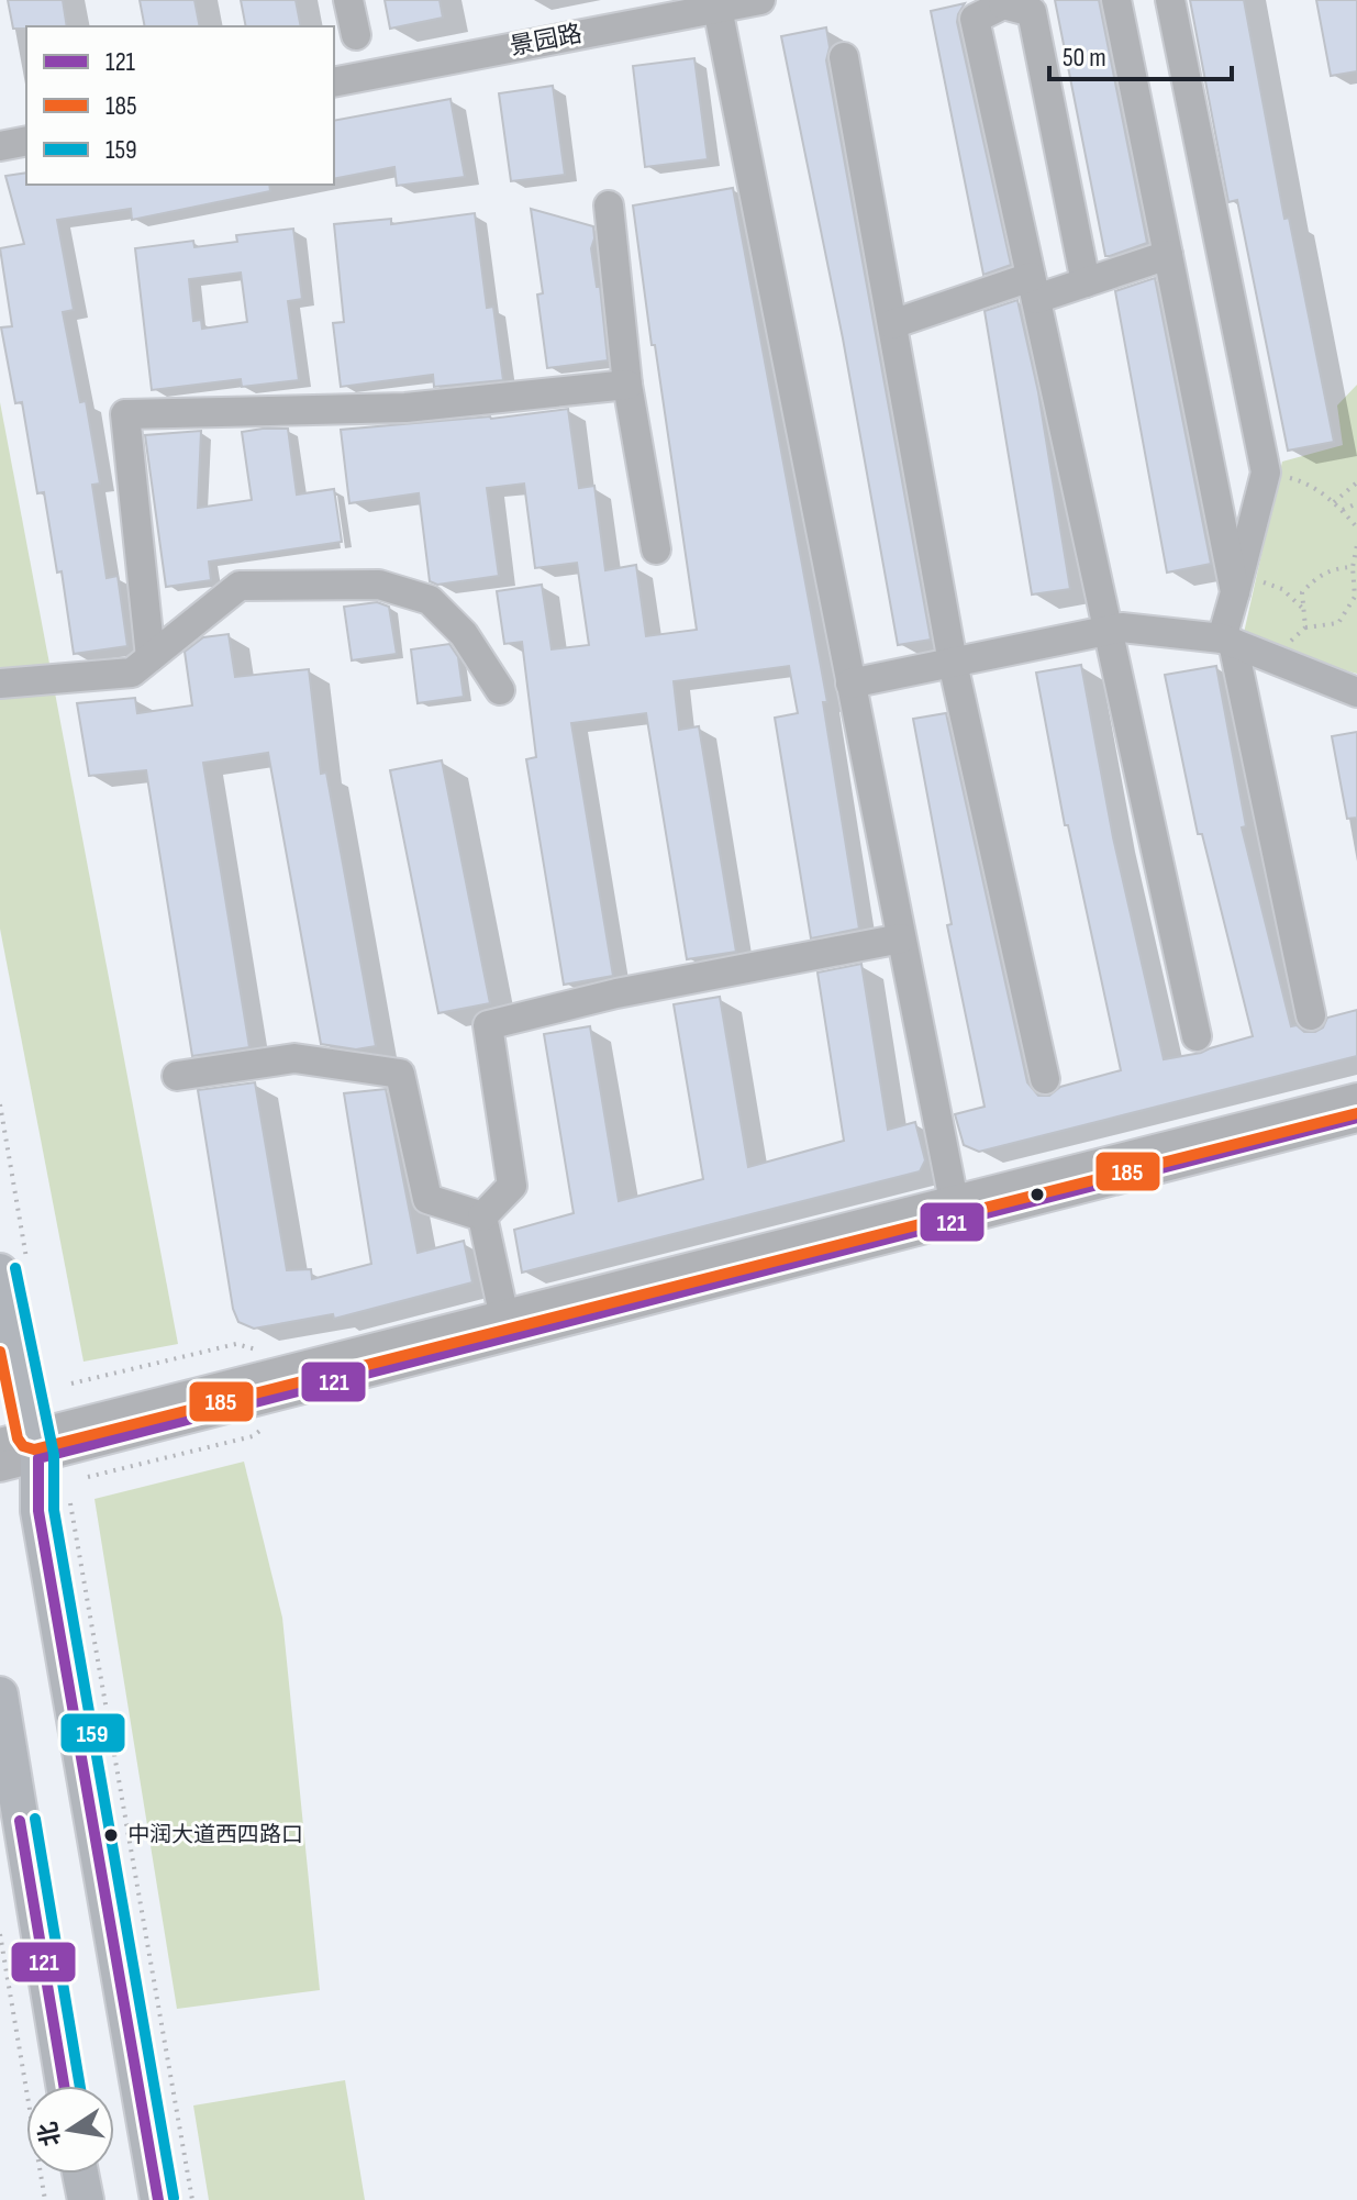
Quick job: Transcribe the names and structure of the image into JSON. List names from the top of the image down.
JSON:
{
  "streets": {
    "street": ["景园路"]
  },
  "places": ["中润大道西四路口"],
  "lines": ["transit line 185", "transit line 121", "transit line 159"],
  "legend": ["121", "185", "159"],
  "scale_bar": "50 m",
  "north": "left"
}
